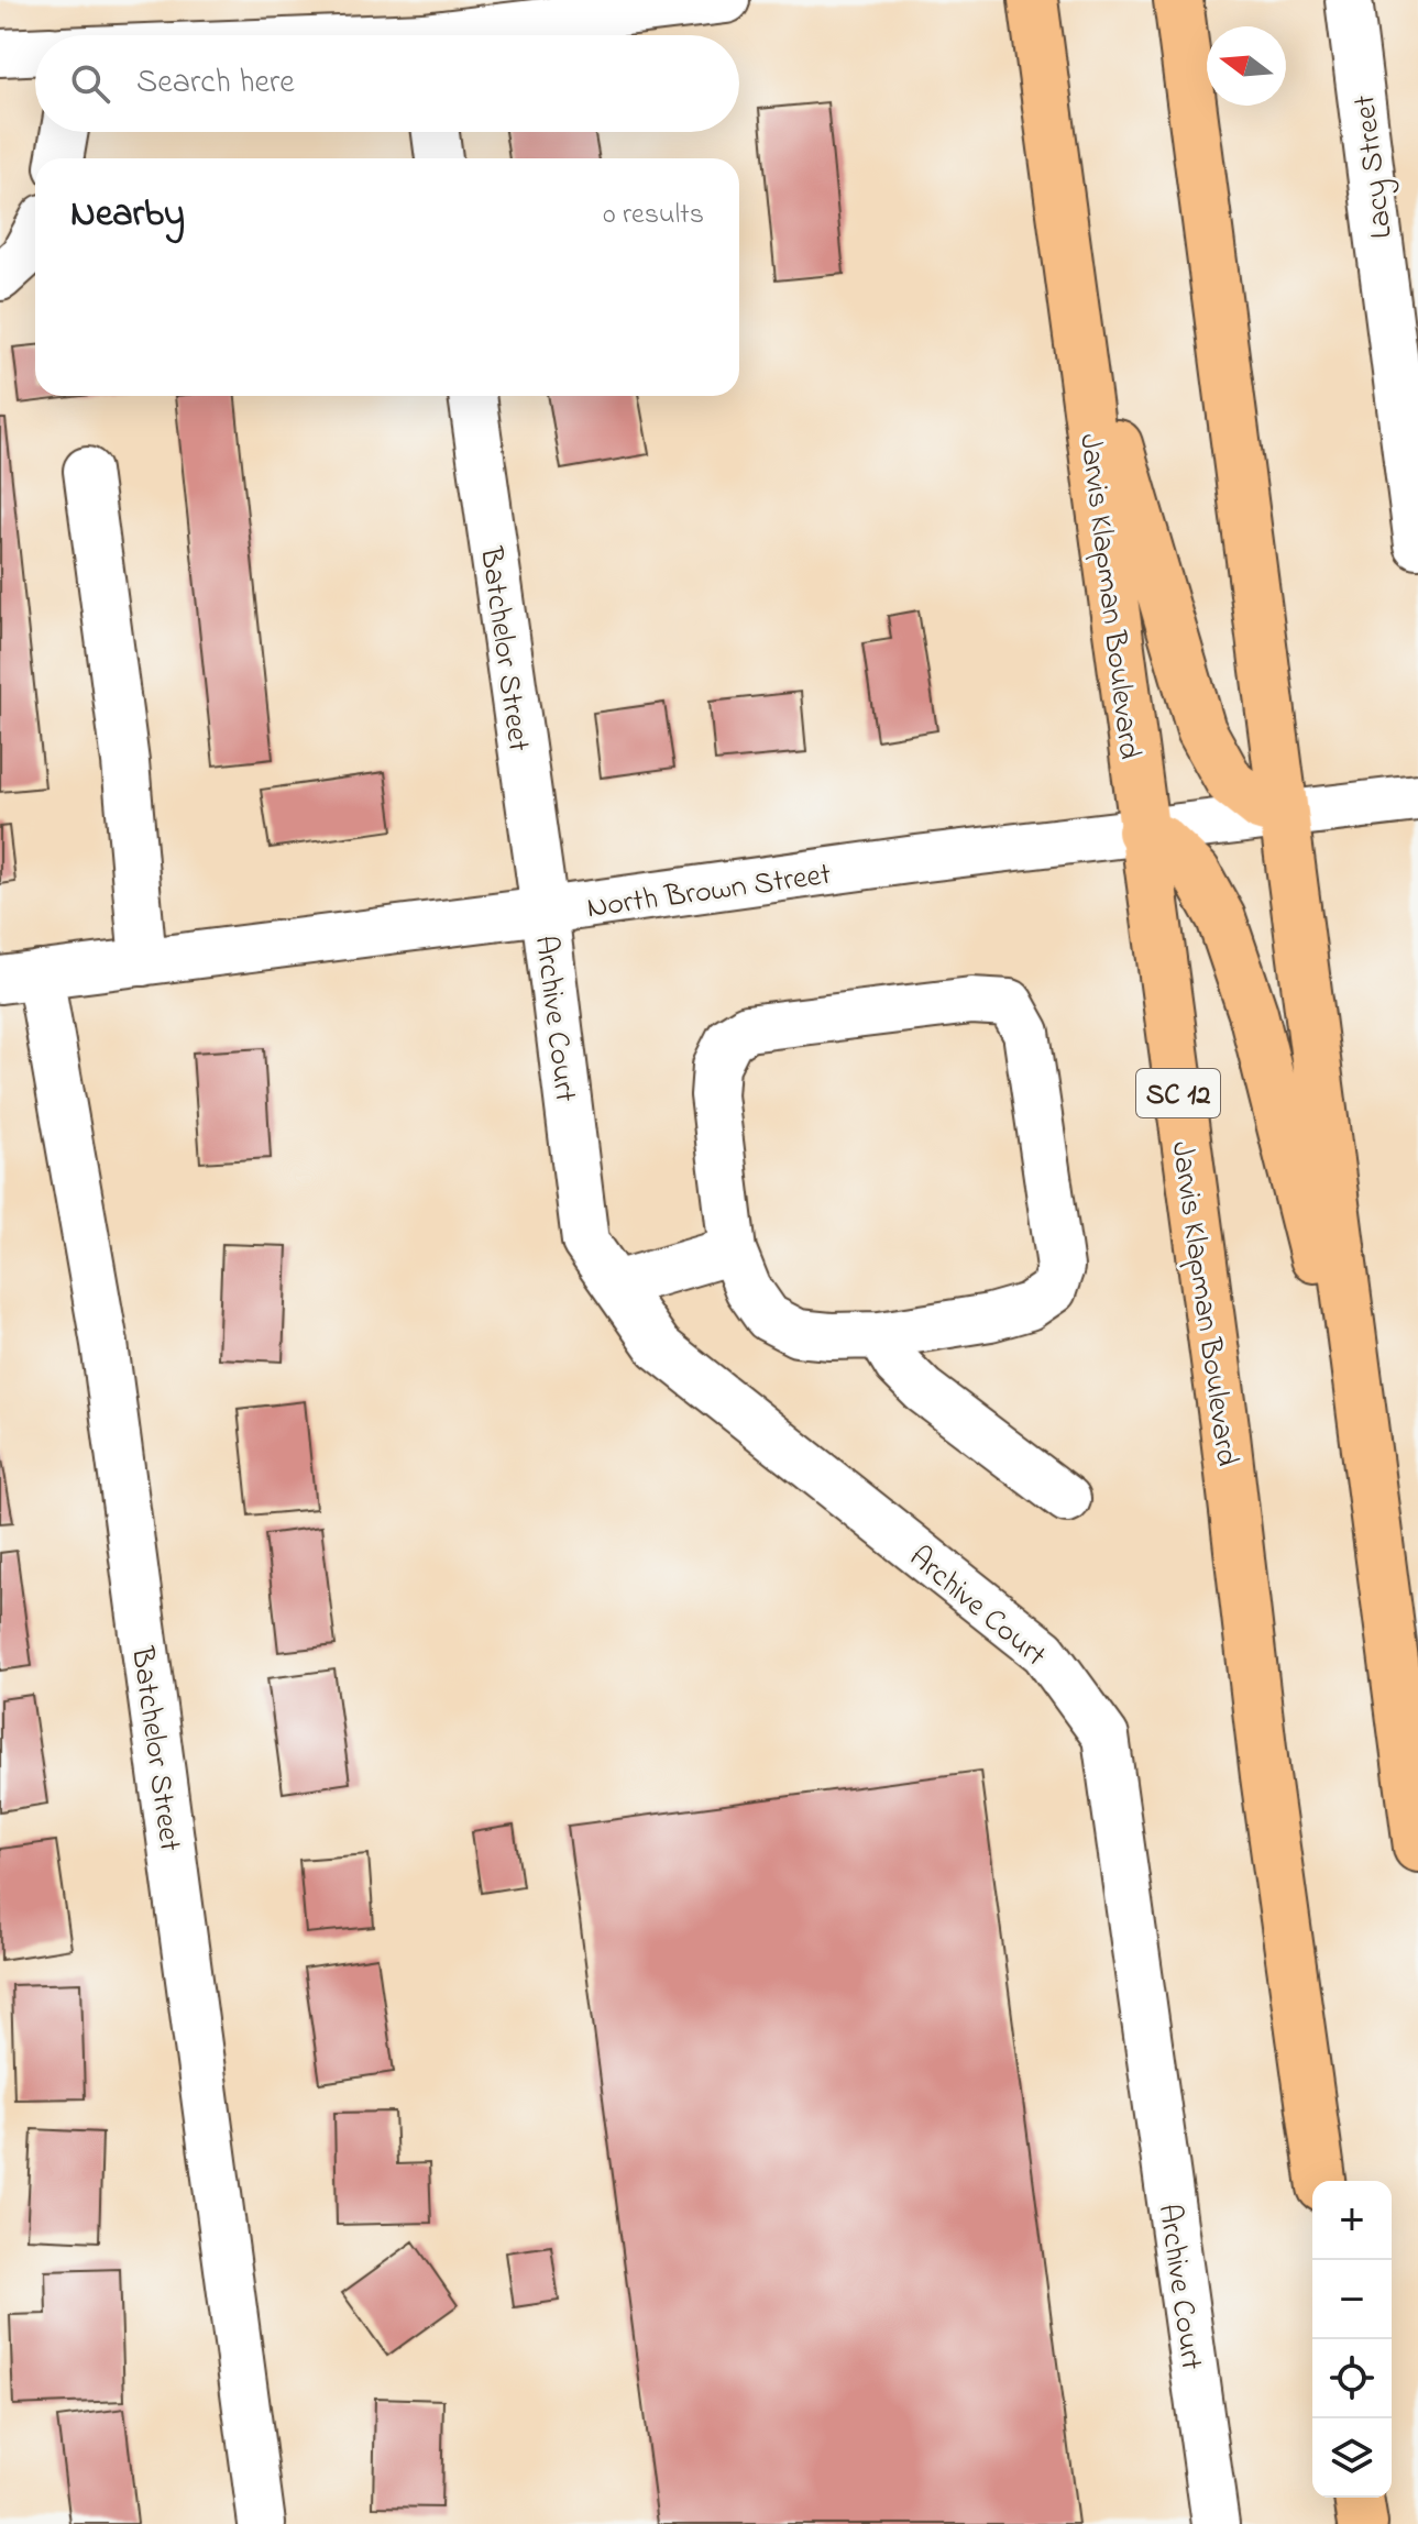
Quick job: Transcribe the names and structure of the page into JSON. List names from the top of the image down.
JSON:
{
  "streets": {
    "highway": ["Jarvis Klapman Boulevard", "SC 12"],
    "street": [
      "Lacy Street",
      "Batchelor Street",
      "North Brown Street",
      "Archive Court"
    ]
  },
  "crossings": [
    ["Jarvis Klapman Boulevard", "North Brown Street"],
    ["Batchelor Street", "North Brown Street"],
    ["Batchelor Street", "Archive Court"],
    ["North Brown Street", "Archive Court"]
  ],
  "north": "left",
  "page": {
    "search": "Search here",
    "heading": ["Nearby", "0 results"],
    "map_buttons": ["+", "−"]
  }
}
